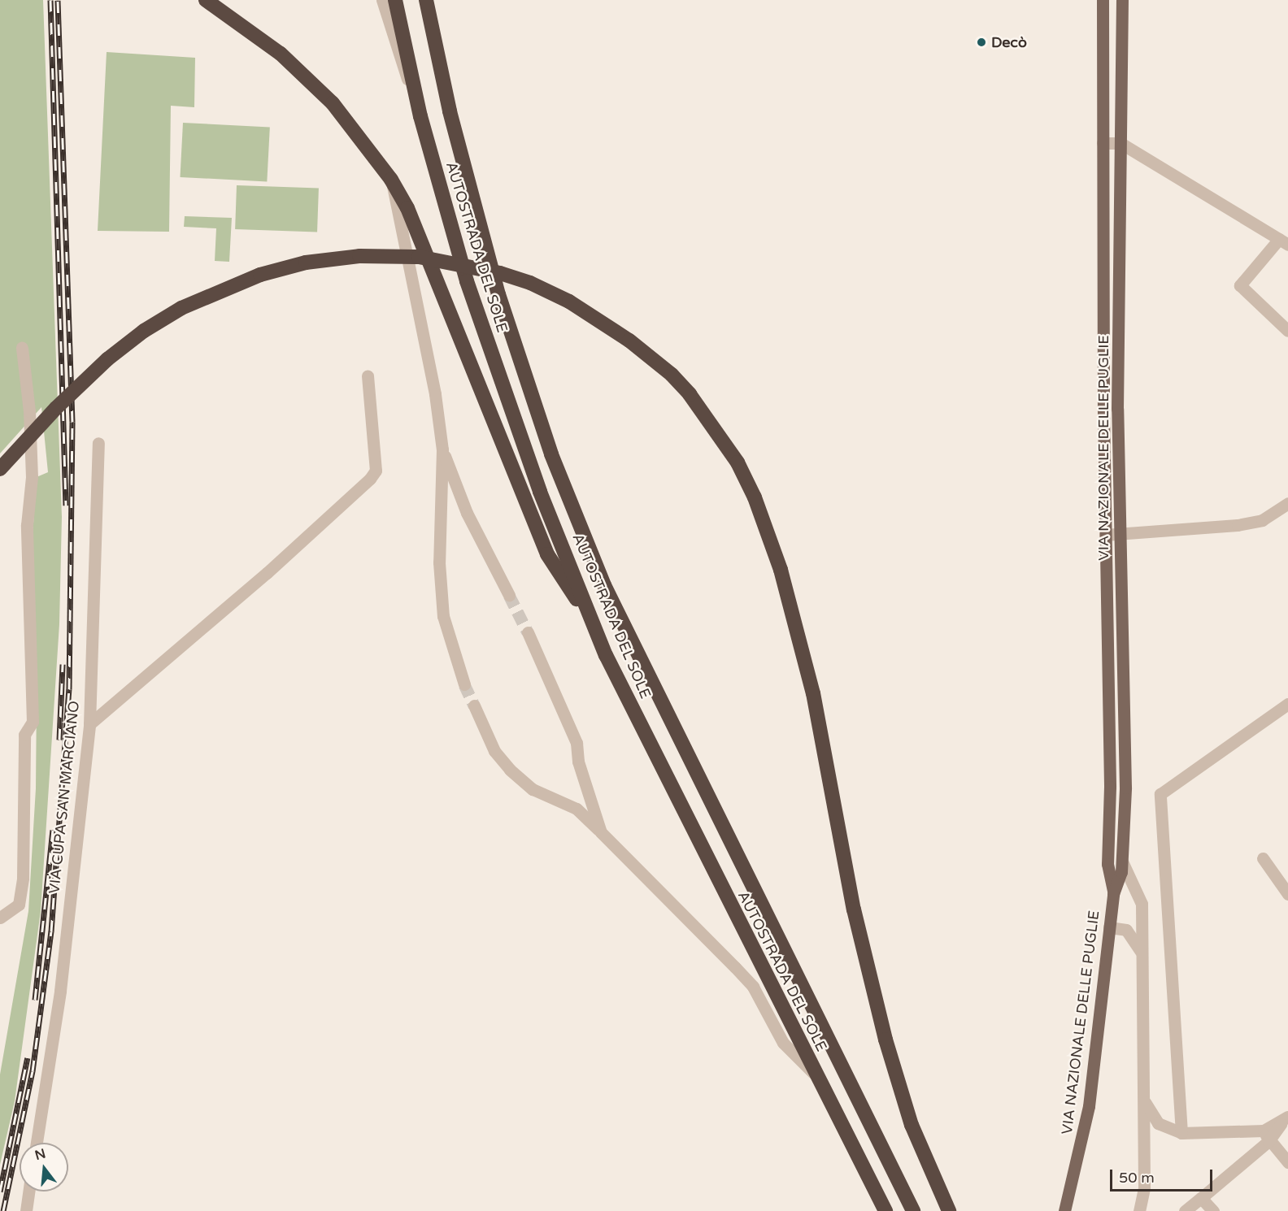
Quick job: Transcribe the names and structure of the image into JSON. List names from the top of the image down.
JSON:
{
  "streets": {
    "highway": ["AUTOSTRADA DEL SOLE"],
    "main road": ["VIA NAZIONALE DELLE PUGLIE"],
    "street": ["VIA CUPA SAN MARCIANO"]
  },
  "places": ["Decò"],
  "scale_bar": "50 m",
  "north": "top"
}
